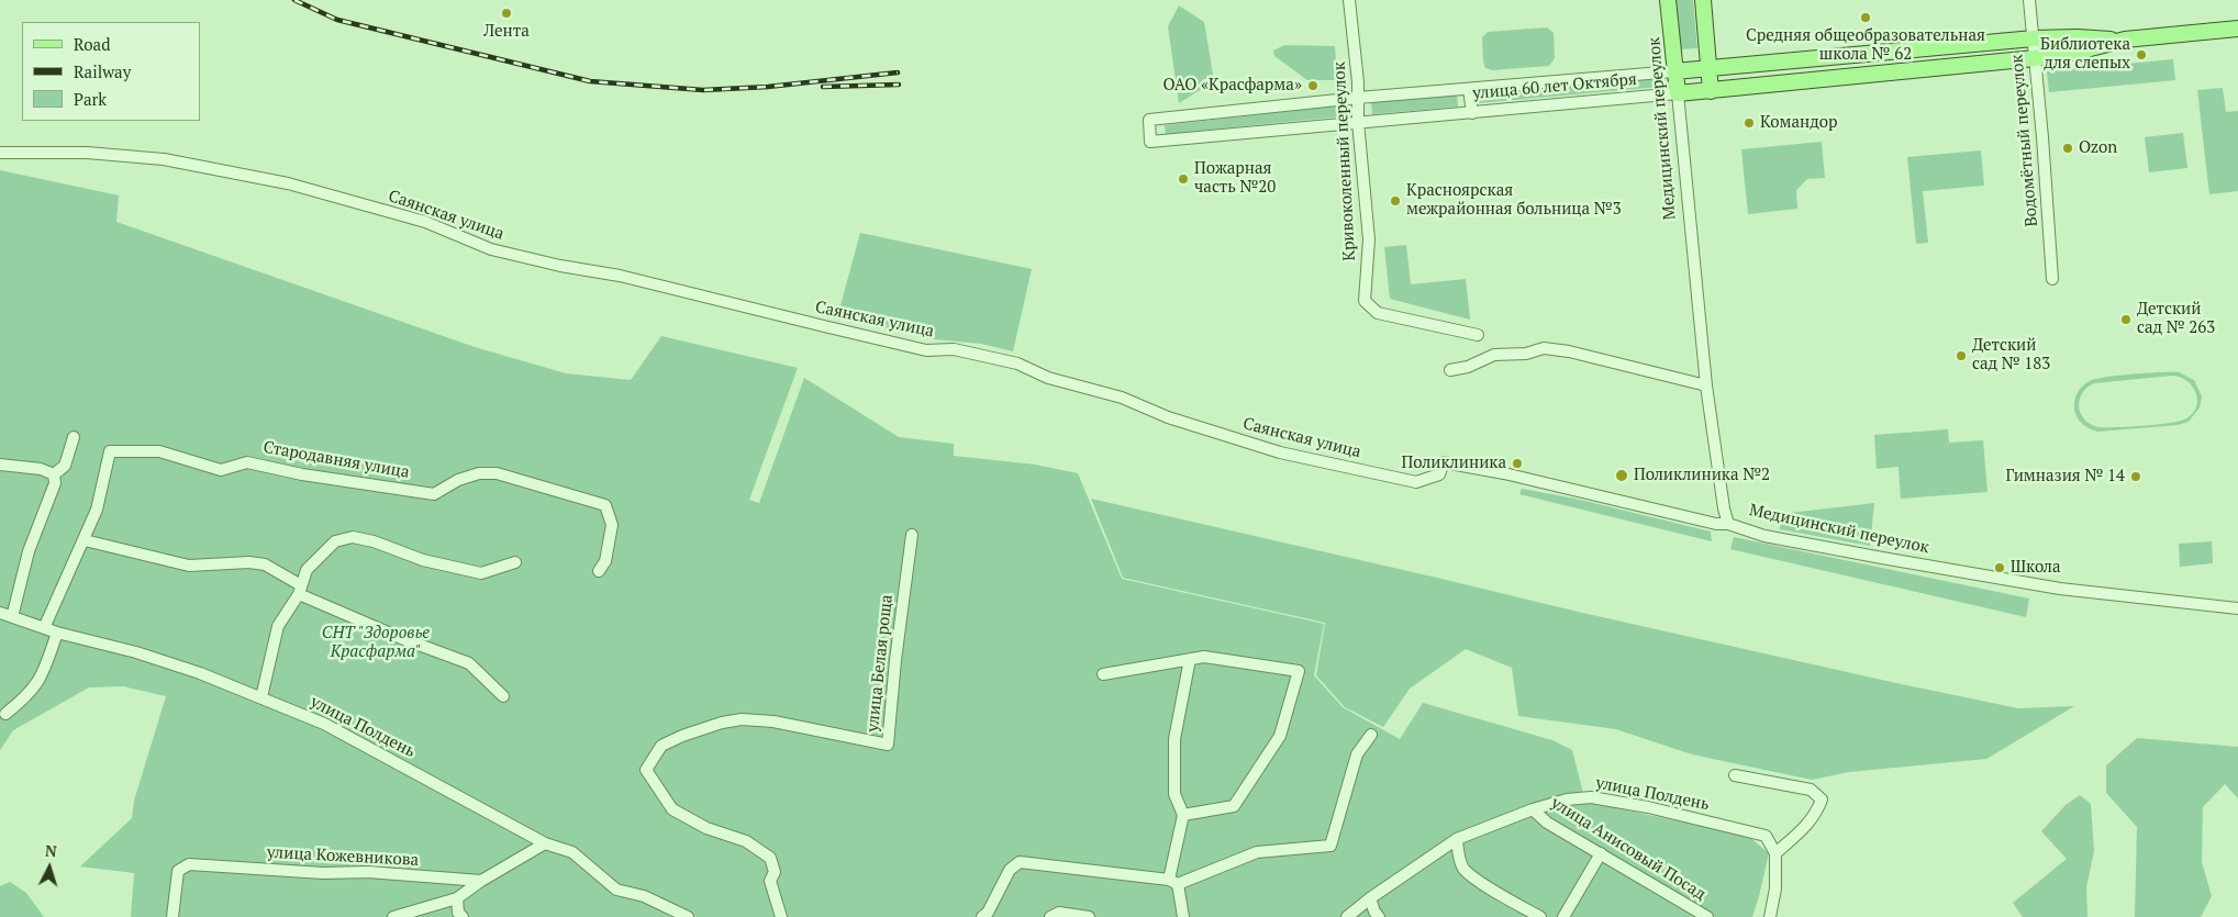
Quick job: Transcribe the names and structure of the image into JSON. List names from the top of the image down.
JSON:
{
  "streets": {
    "main road": ["улица 60 лет Октября", "Медицинский переулок"],
    "street": [
      "Водомётный переулок",
      "Кривоколенный переулок",
      "Саянская улица",
      "Стародавняя улица",
      "улица Белая роща",
      "улица Полдень",
      "улица Анисовый Посад",
      "улица Кожевникова"
    ]
  },
  "crossings": [
    ["улица 60 лет Октября", "Медицинский переулок"],
    ["улица 60 лет Октября", "Водомётный переулок"],
    ["улица 60 лет Октября", "Кривоколенный переулок"],
    ["Медицинский переулок", "Саянская улица"],
    ["Стародавняя улица", "улица Полдень"],
    ["улица Полдень", "улица Анисовый Посад"]
  ],
  "parks": ["СНТ \"Здоровье Красфарма\""],
  "places": [
    "Лента",
    "Средняя общеобразовательная школа № 62",
    "Библиотека для слепых",
    "ОАО «Красфарма»",
    "Командор",
    "Ozon",
    "Пожарная часть №20",
    "Красноярская межрайонная больница №3",
    "Детский сад № 263",
    "Детский сад № 183",
    "Поликлиника",
    "Поликлиника №2",
    "Гимназия № 14",
    "Школа"
  ],
  "legend": ["Road", "Railway", "Park"],
  "north": "top"
}
